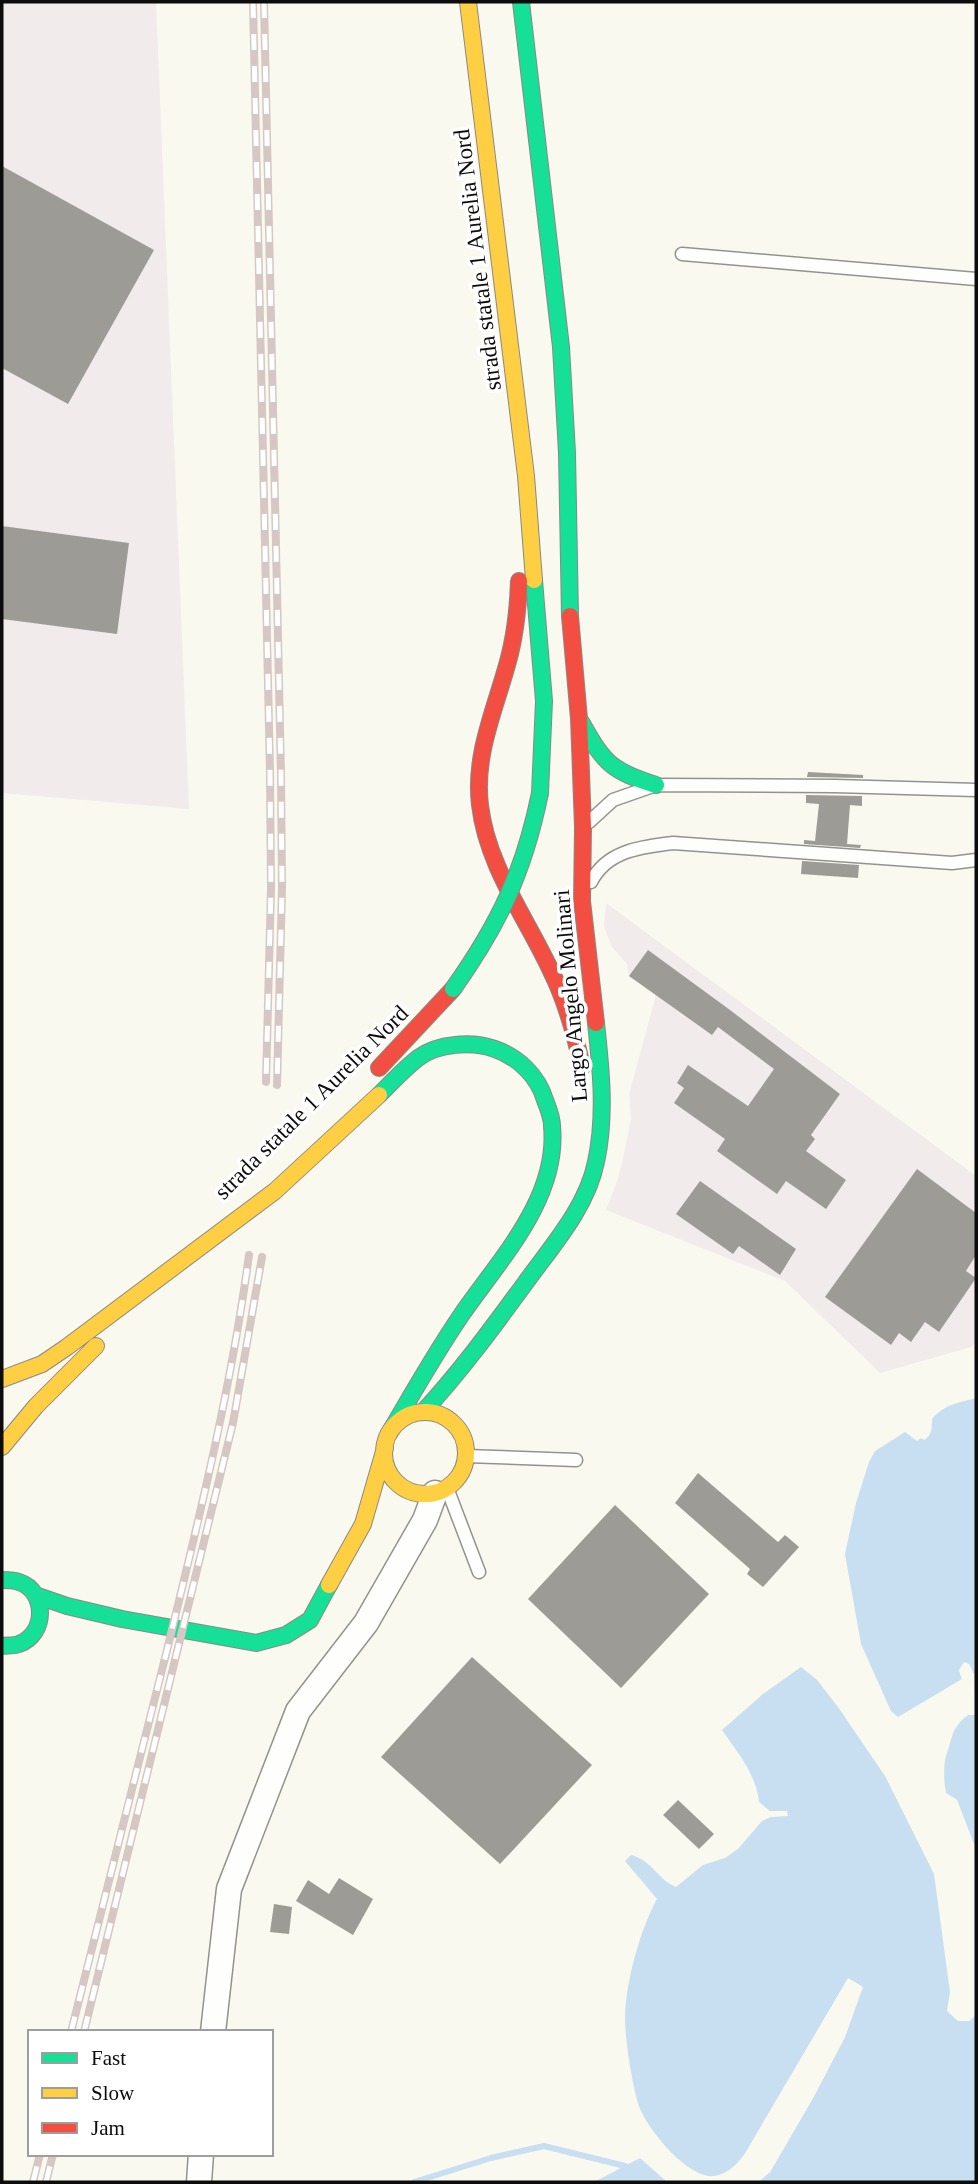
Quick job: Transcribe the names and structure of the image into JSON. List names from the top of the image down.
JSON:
{
  "streets": {
    "main road": ["strada statale 1 Aurelia Nord", "Largo Angelo Molinari"]
  },
  "legend": ["Fast", "Slow", "Jam"]
}
